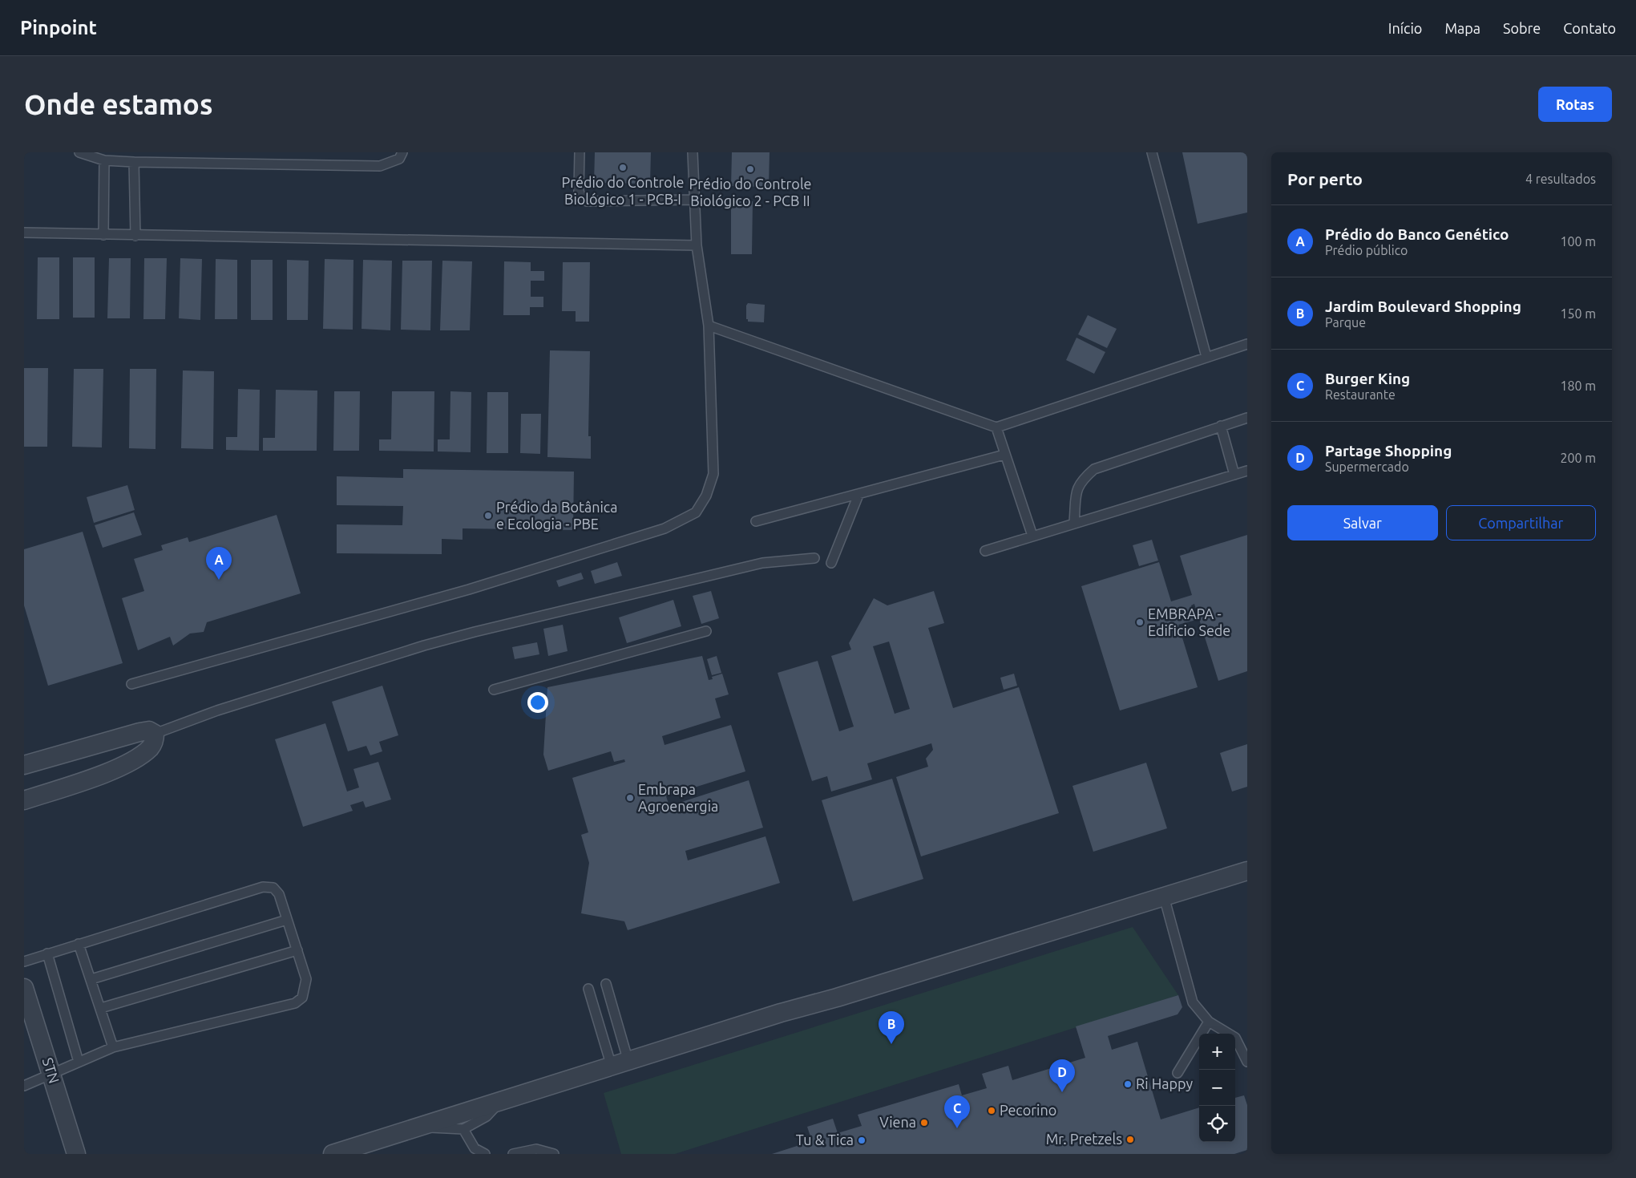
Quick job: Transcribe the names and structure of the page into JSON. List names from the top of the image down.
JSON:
{
  "streets": {
    "street": ["STN"]
  },
  "places": [
    "Prédio do Controle Biológico 1 - PCB-I",
    "Prédio do Controle Biológico 2 - PCB II",
    "Prédio da Botânica e Ecologia - PBE",
    "EMBRAPA - Edificio Sede",
    "Embrapa Agroenergia",
    "Ri Happy",
    "Pecorino",
    "Viena",
    "Mr. Pretzels",
    "Tu & Tica"
  ],
  "page": {
    "header": "Pinpoint",
    "nav": [
      "Início",
      "Mapa",
      "Sobre",
      "Contato"
    ],
    "buttons": [
      "Rotas",
      ["Salvar", "Compartilhar"]
    ],
    "title": "Onde estamos",
    "heading": ["Por perto", "4 resultados"],
    "list": [
      {
        "mark": "A",
        "name": "Prédio do Banco Genético",
        "note": "Prédio público",
        "value": "100 m"
      },
      {
        "mark": "B",
        "name": "Jardim Boulevard Shopping",
        "note": "Parque",
        "value": "150 m"
      },
      {
        "mark": "C",
        "name": "Burger King",
        "note": "Restaurante",
        "value": "180 m"
      },
      {
        "mark": "D",
        "name": "Partage Shopping",
        "note": "Supermercado",
        "value": "200 m"
      }
    ],
    "pins": [
      "A",
      "B",
      "D",
      "C"
    ],
    "map_buttons": ["+", "−"]
  }
}
